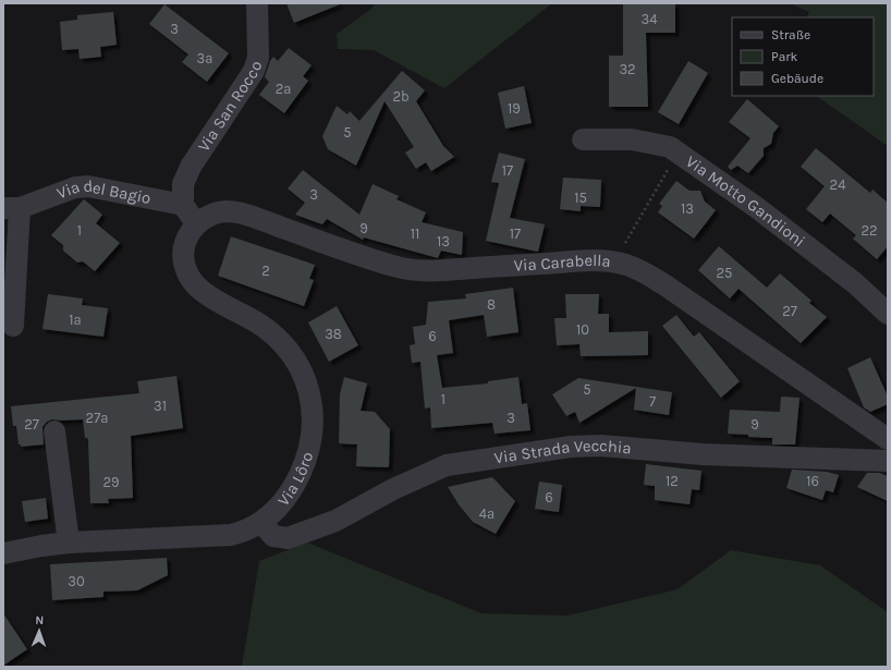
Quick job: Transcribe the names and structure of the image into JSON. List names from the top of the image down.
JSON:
{
  "streets": {
    "street": [
      "Via San Rocco",
      "Via del Bagio",
      "Via Motto Gandioni",
      "Via Carabella",
      "Via Strada Vecchia",
      "Via Lôro"
    ]
  },
  "crossings": [
    ["Via San Rocco", "Via del Bagio"],
    ["Via Carabella", "Via Lôro"],
    ["Via Strada Vecchia", "Via Lôro"]
  ],
  "house_numbers": [
    "34",
    "3",
    "3a",
    "32",
    "2a",
    "2b",
    "19",
    "5",
    "17",
    "24",
    "3",
    "15",
    "13",
    "9",
    "1",
    "22",
    "11",
    "17",
    "13",
    "2",
    "25",
    "8",
    "27",
    "1a",
    "10",
    "38",
    "6",
    "5",
    "1",
    "7",
    "31",
    "27a",
    "3",
    "27",
    "9",
    "12",
    "16",
    "29",
    "6",
    "4a",
    "30"
  ],
  "legend": ["Straße", "Park", "Gebäude"],
  "north": "top"
}
